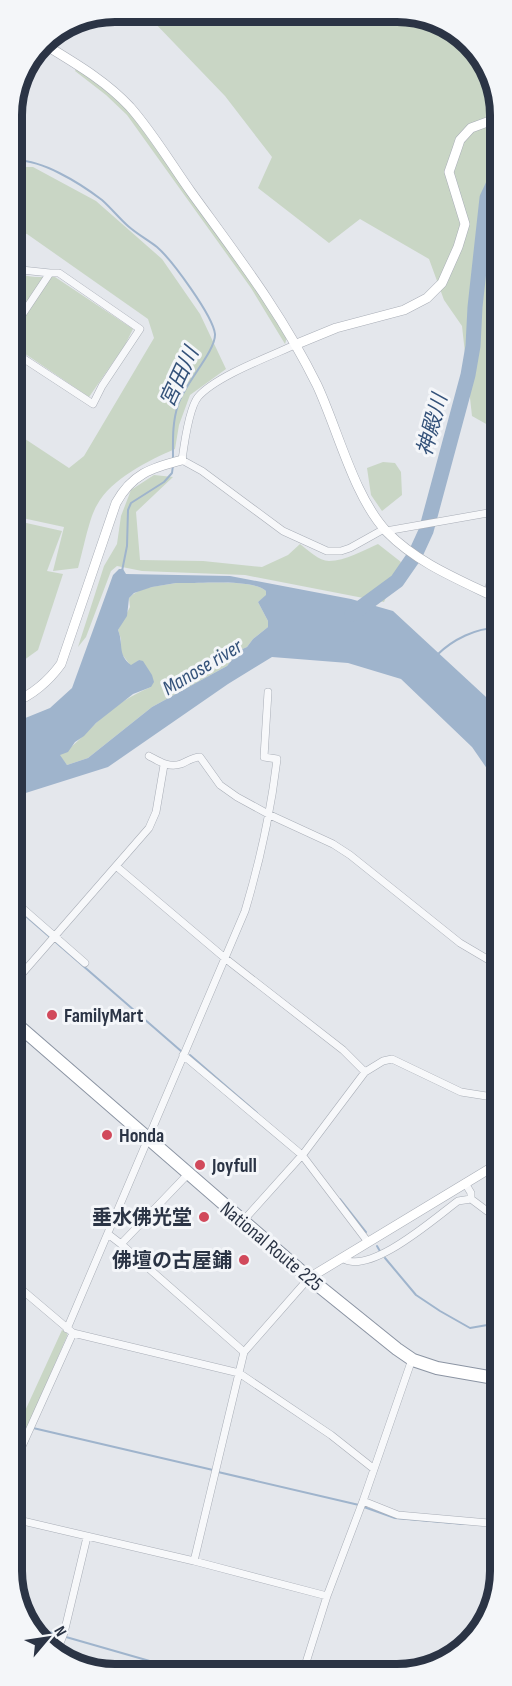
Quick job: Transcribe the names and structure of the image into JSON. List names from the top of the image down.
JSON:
{
  "streets": {
    "highway": ["National Route 225"]
  },
  "water": ["宮田川", "神殿川", "Manose river"],
  "places": [
    "FamilyMart",
    "Honda",
    "Joyfull",
    "垂水佛光堂",
    "佛壇の古屋鋪"
  ],
  "north": "top right"
}
